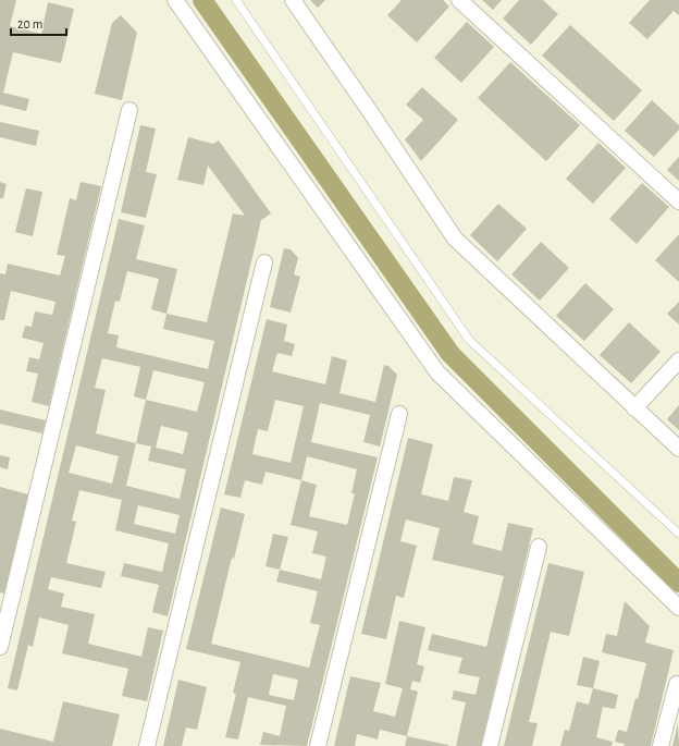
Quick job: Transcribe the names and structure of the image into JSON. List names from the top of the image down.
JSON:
{
  "scale_bar": "20 m"
}
